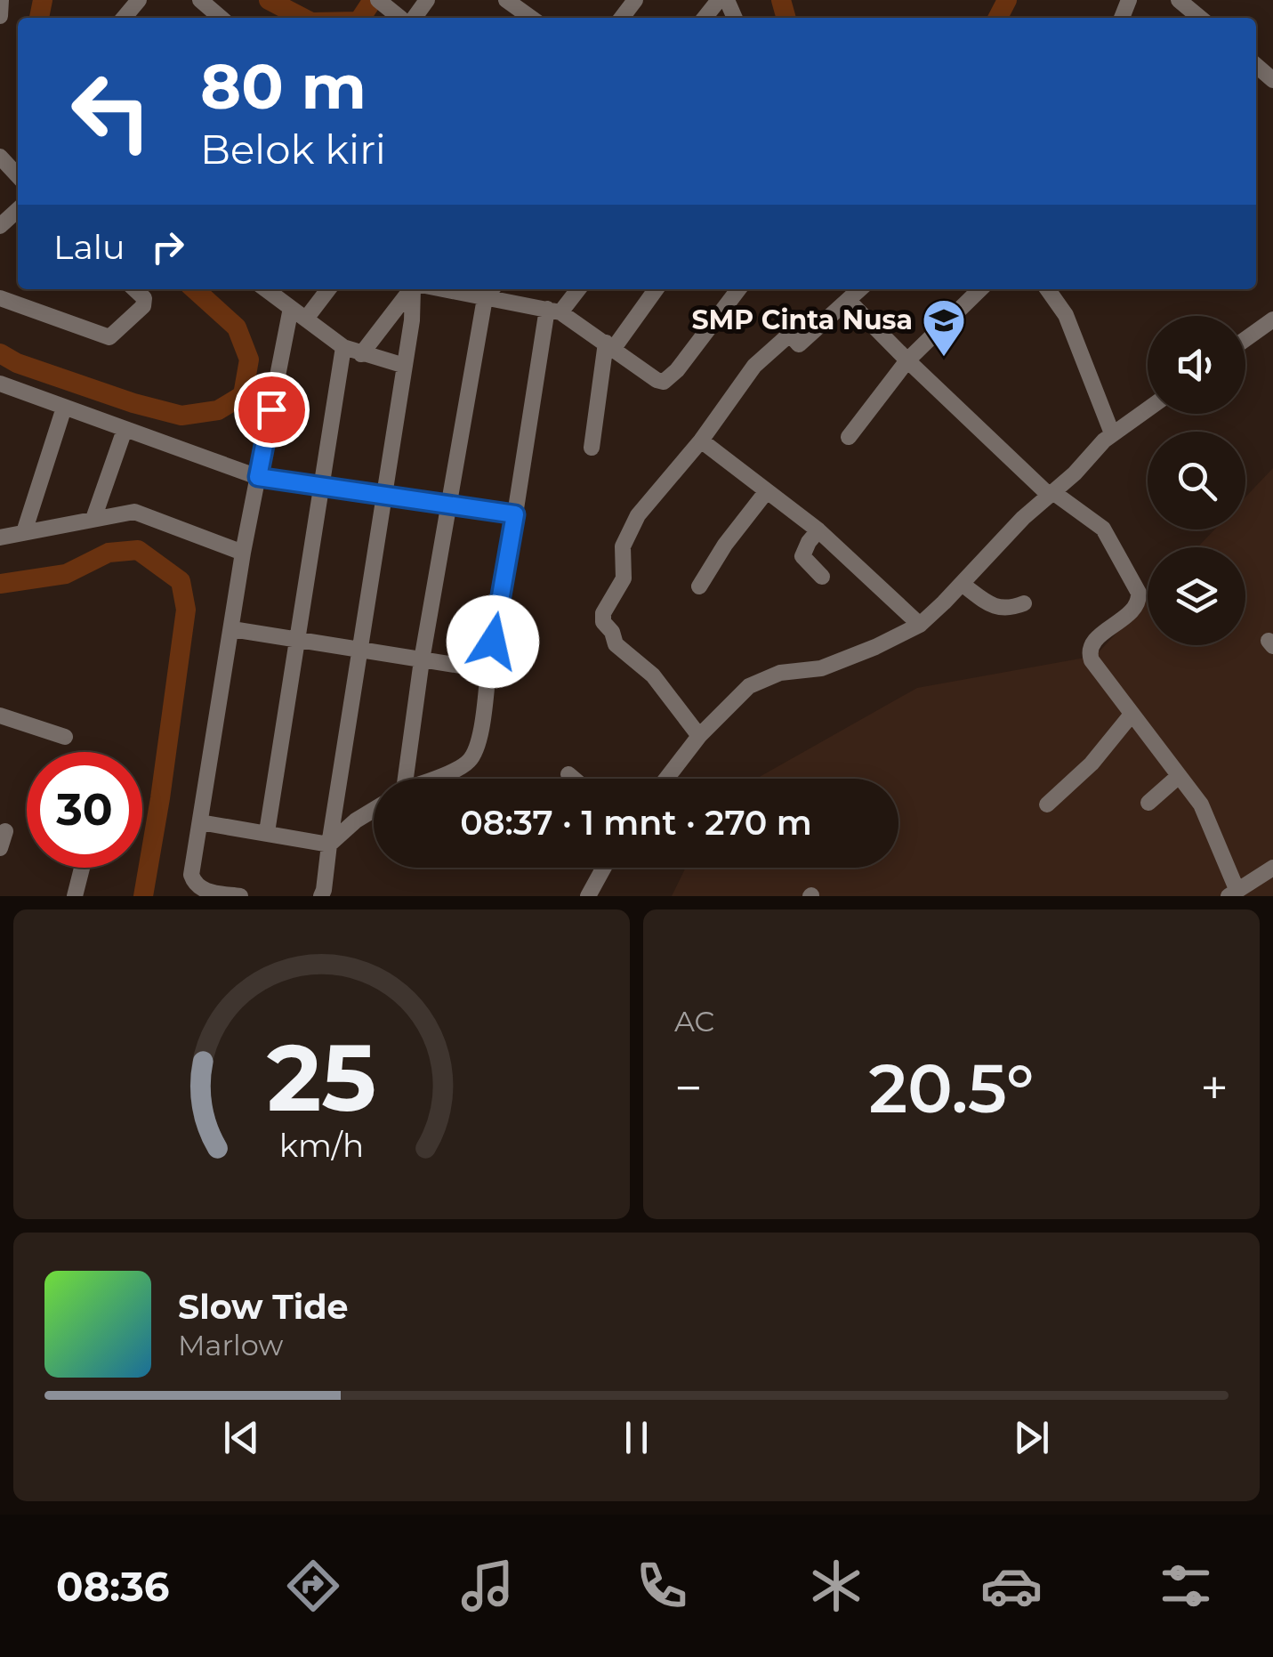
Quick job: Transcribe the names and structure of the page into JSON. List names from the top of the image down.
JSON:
{
  "places": {
    "school or university": ["SMP Cinta Nusa"]
  },
  "page": {
    "turn": ["80 m", "Belok kiri"],
    "then": "Lalu",
    "limit": "30",
    "trip": "08:37 · 1 mnt · 270 m",
    "tile": "AC",
    "heat": ["−", "20.5°", "+"],
    "song": ["Slow Tide", "Marlow"],
    "tabs": "08:36",
    "gauge": ["25", "km/h"]
  }
}
